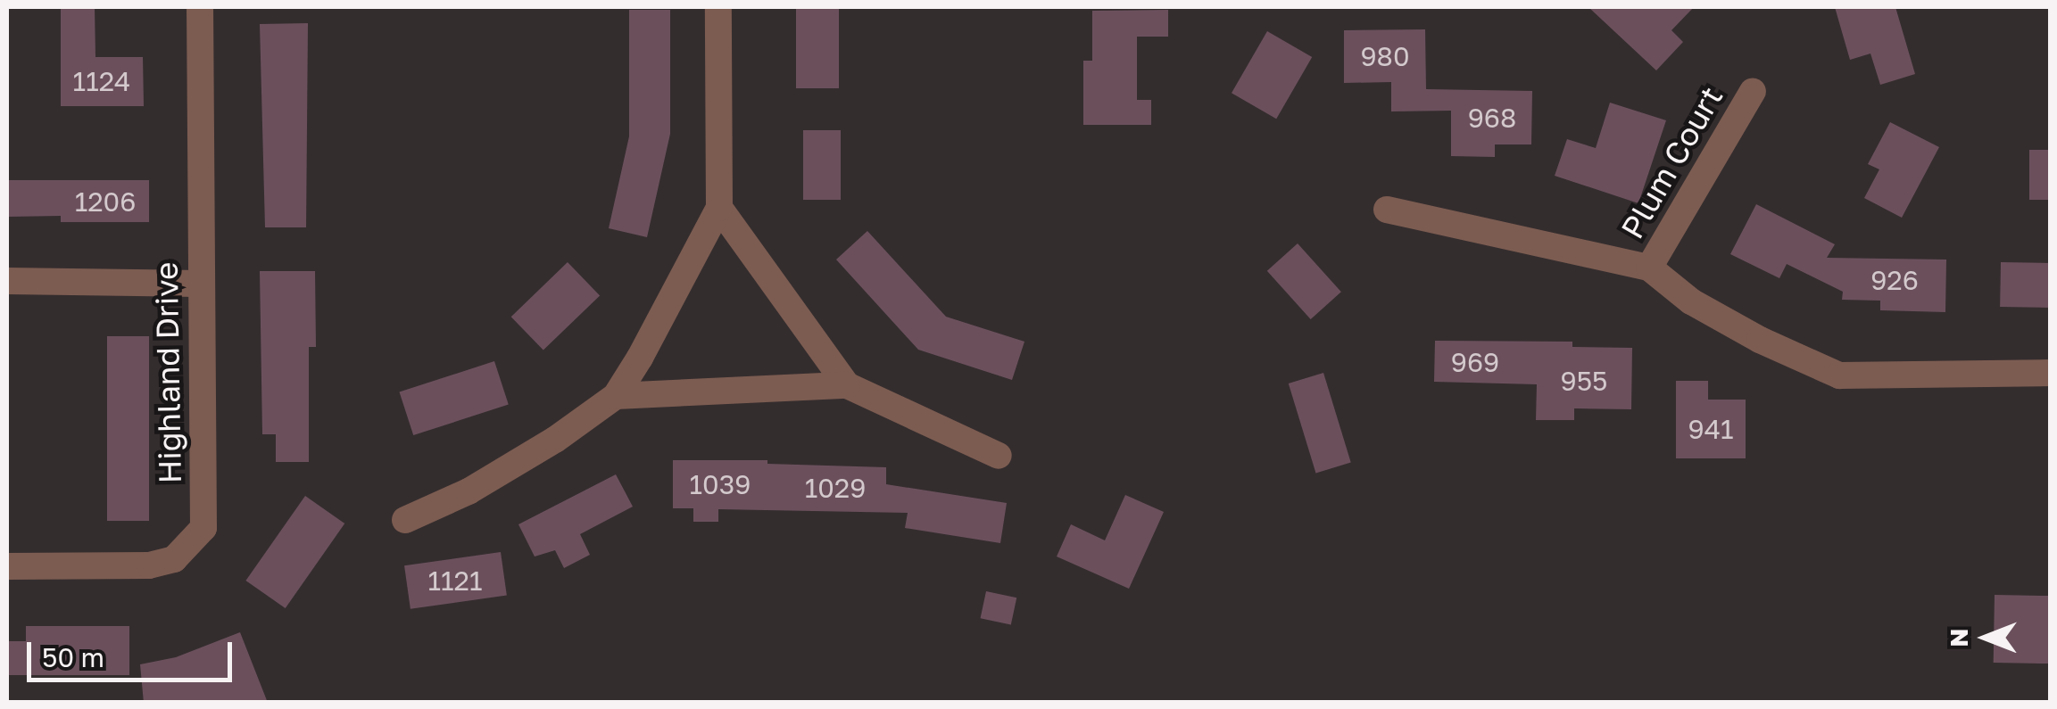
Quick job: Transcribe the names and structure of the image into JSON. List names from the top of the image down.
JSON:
{
  "streets": {
    "street": ["Plum Court", "Highland Drive"]
  },
  "house_numbers": [
    "980",
    "1124",
    "968",
    "1206",
    "926",
    "969",
    "955",
    "941",
    "1039",
    "1029",
    "1121"
  ],
  "scale_bar": "50 m",
  "north": "left"
}
